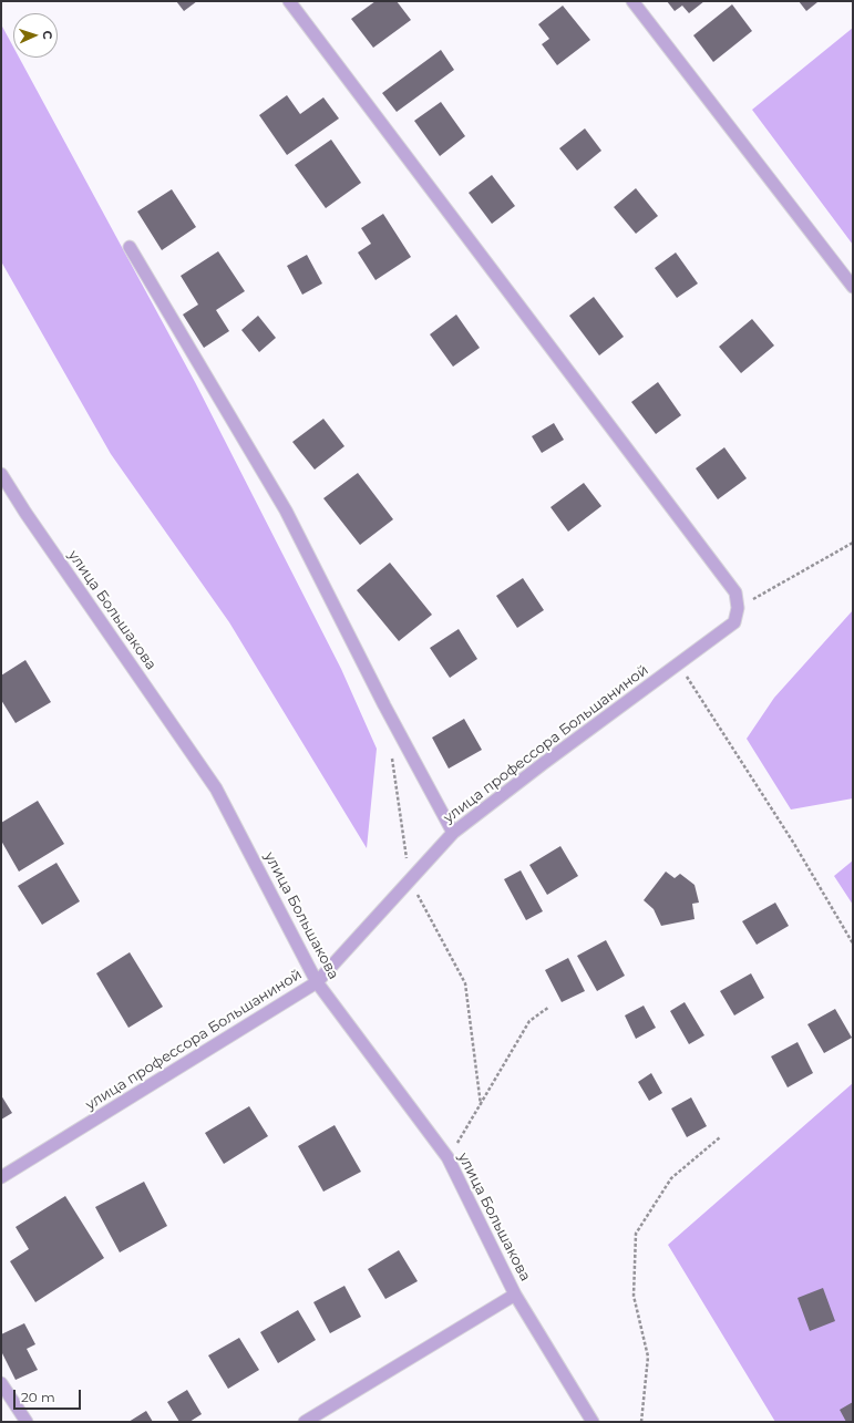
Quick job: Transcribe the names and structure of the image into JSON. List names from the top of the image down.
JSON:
{
  "streets": {
    "street": ["улица Большакова", "улица профессора Большаниной"]
  },
  "crossings": [
    ["улица Большакова", "улица профессора Большаниной"]
  ],
  "scale_bar": "20 m",
  "north": "right"
}
